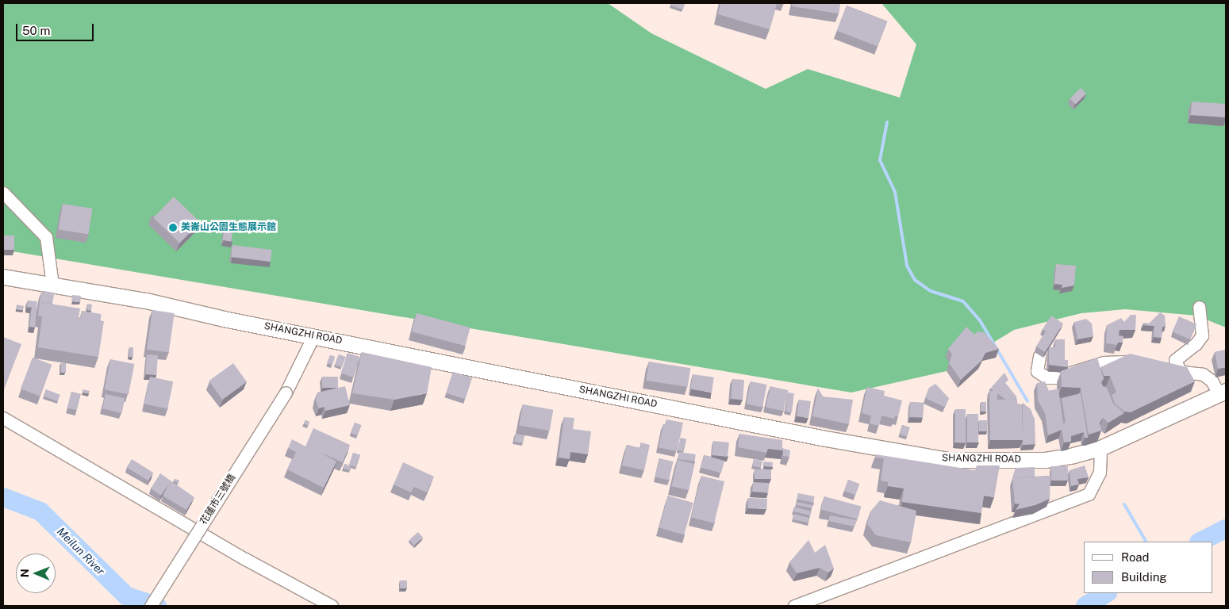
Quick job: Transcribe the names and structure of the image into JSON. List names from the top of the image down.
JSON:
{
  "streets": {
    "street": ["SHANGZHI ROAD", "花蓮市三號橋"]
  },
  "crossings": [
    ["SHANGZHI ROAD", "花蓮市三號橋"]
  ],
  "water": ["Meilun River"],
  "places": ["美崙山公園生態展示館"],
  "legend": ["Road", "Building"],
  "scale_bar": "50 m",
  "north": "left"
}
